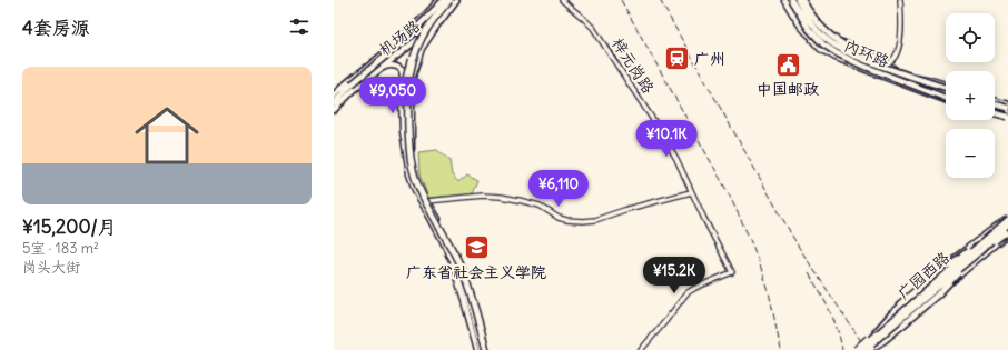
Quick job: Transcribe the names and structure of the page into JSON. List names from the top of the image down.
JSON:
{
  "streets": {
    "highway": ["机场路", "内环路"],
    "main road": ["广园西路"],
    "street": ["梓元岗路"]
  },
  "places": {
    "station": ["广州"],
    "public building": ["中国邮政"],
    "school or university": ["广东省社会主义学院"]
  },
  "page": {
    "heading": "4套房源",
    "map_buttons": ["+", "−"],
    "list": [
      {
        "name": "¥15,200/月",
        "note": "5室 · 183 m² · 岗头大街"
      }
    ],
    "price": [
      "¥9,050",
      "¥10.1K",
      "¥6,110",
      "¥15.2K"
    ]
  }
}
